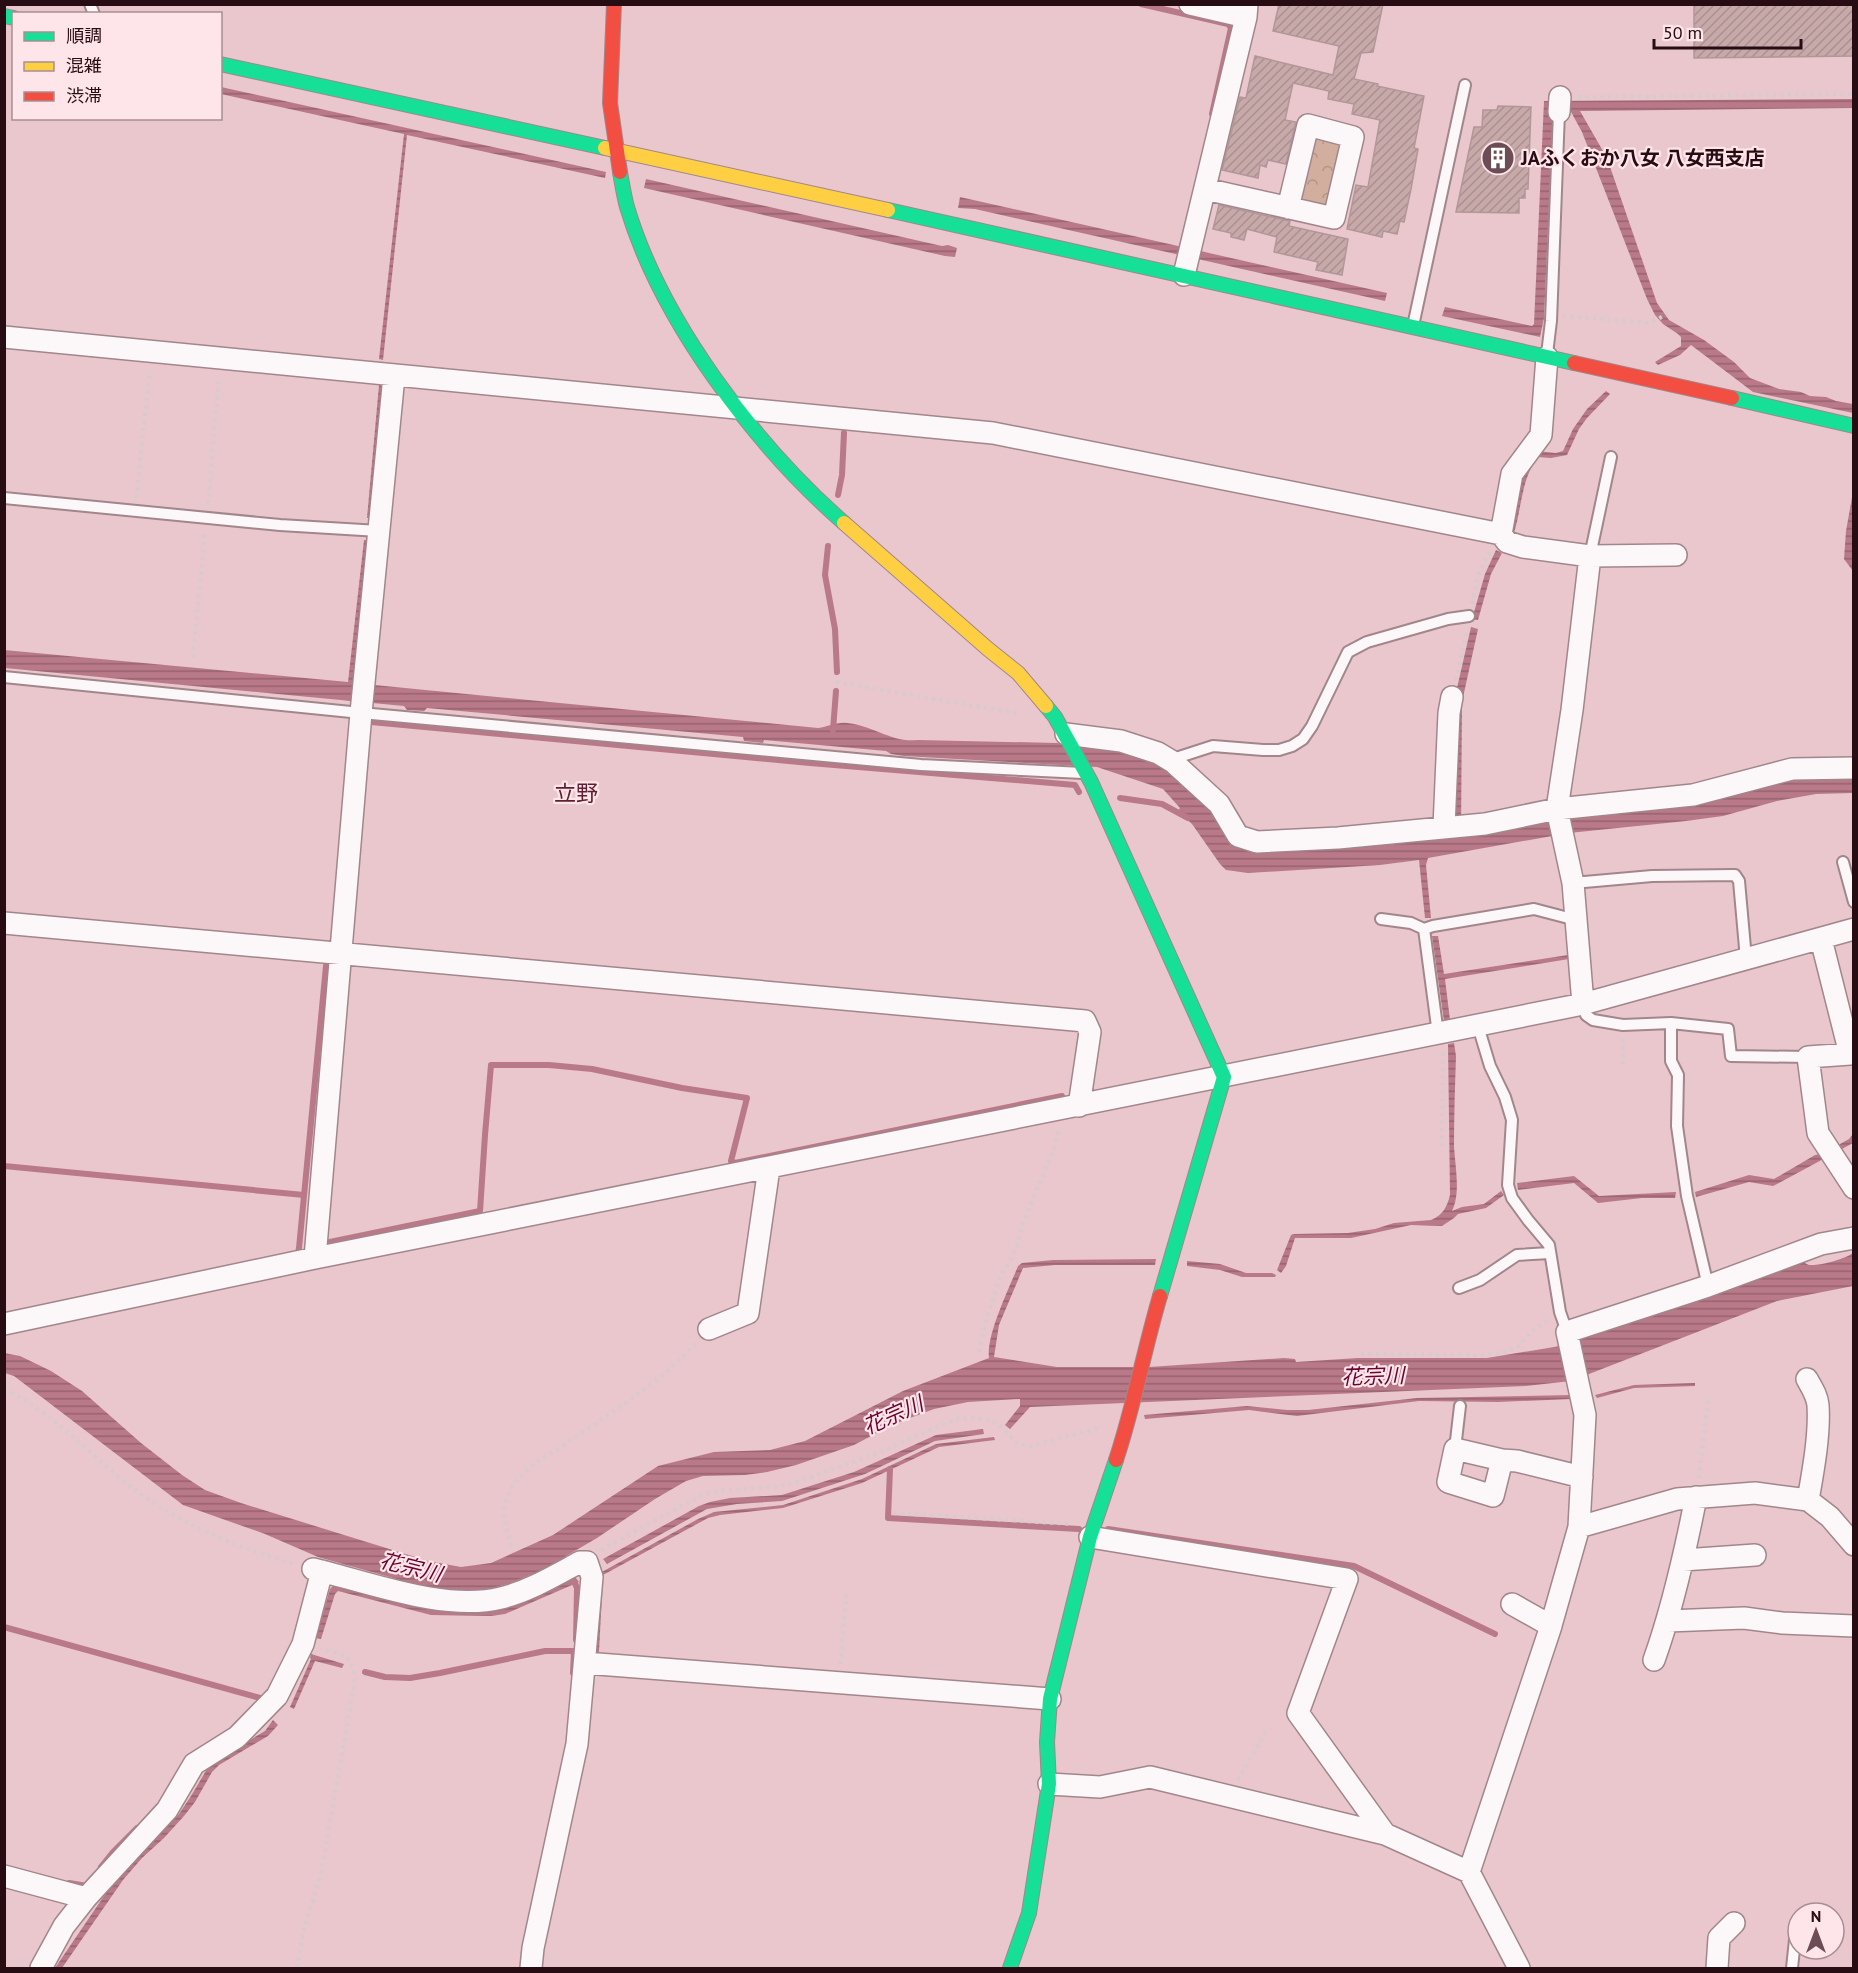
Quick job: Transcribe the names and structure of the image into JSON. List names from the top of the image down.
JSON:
{
  "districts": ["立野"],
  "water": ["花宗川"],
  "places": {
    "building": ["JAふくおか八女 八女西支店"]
  },
  "legend": ["順調", "混雑", "渋滞"],
  "scale_bar": "50 m",
  "north": "top"
}
